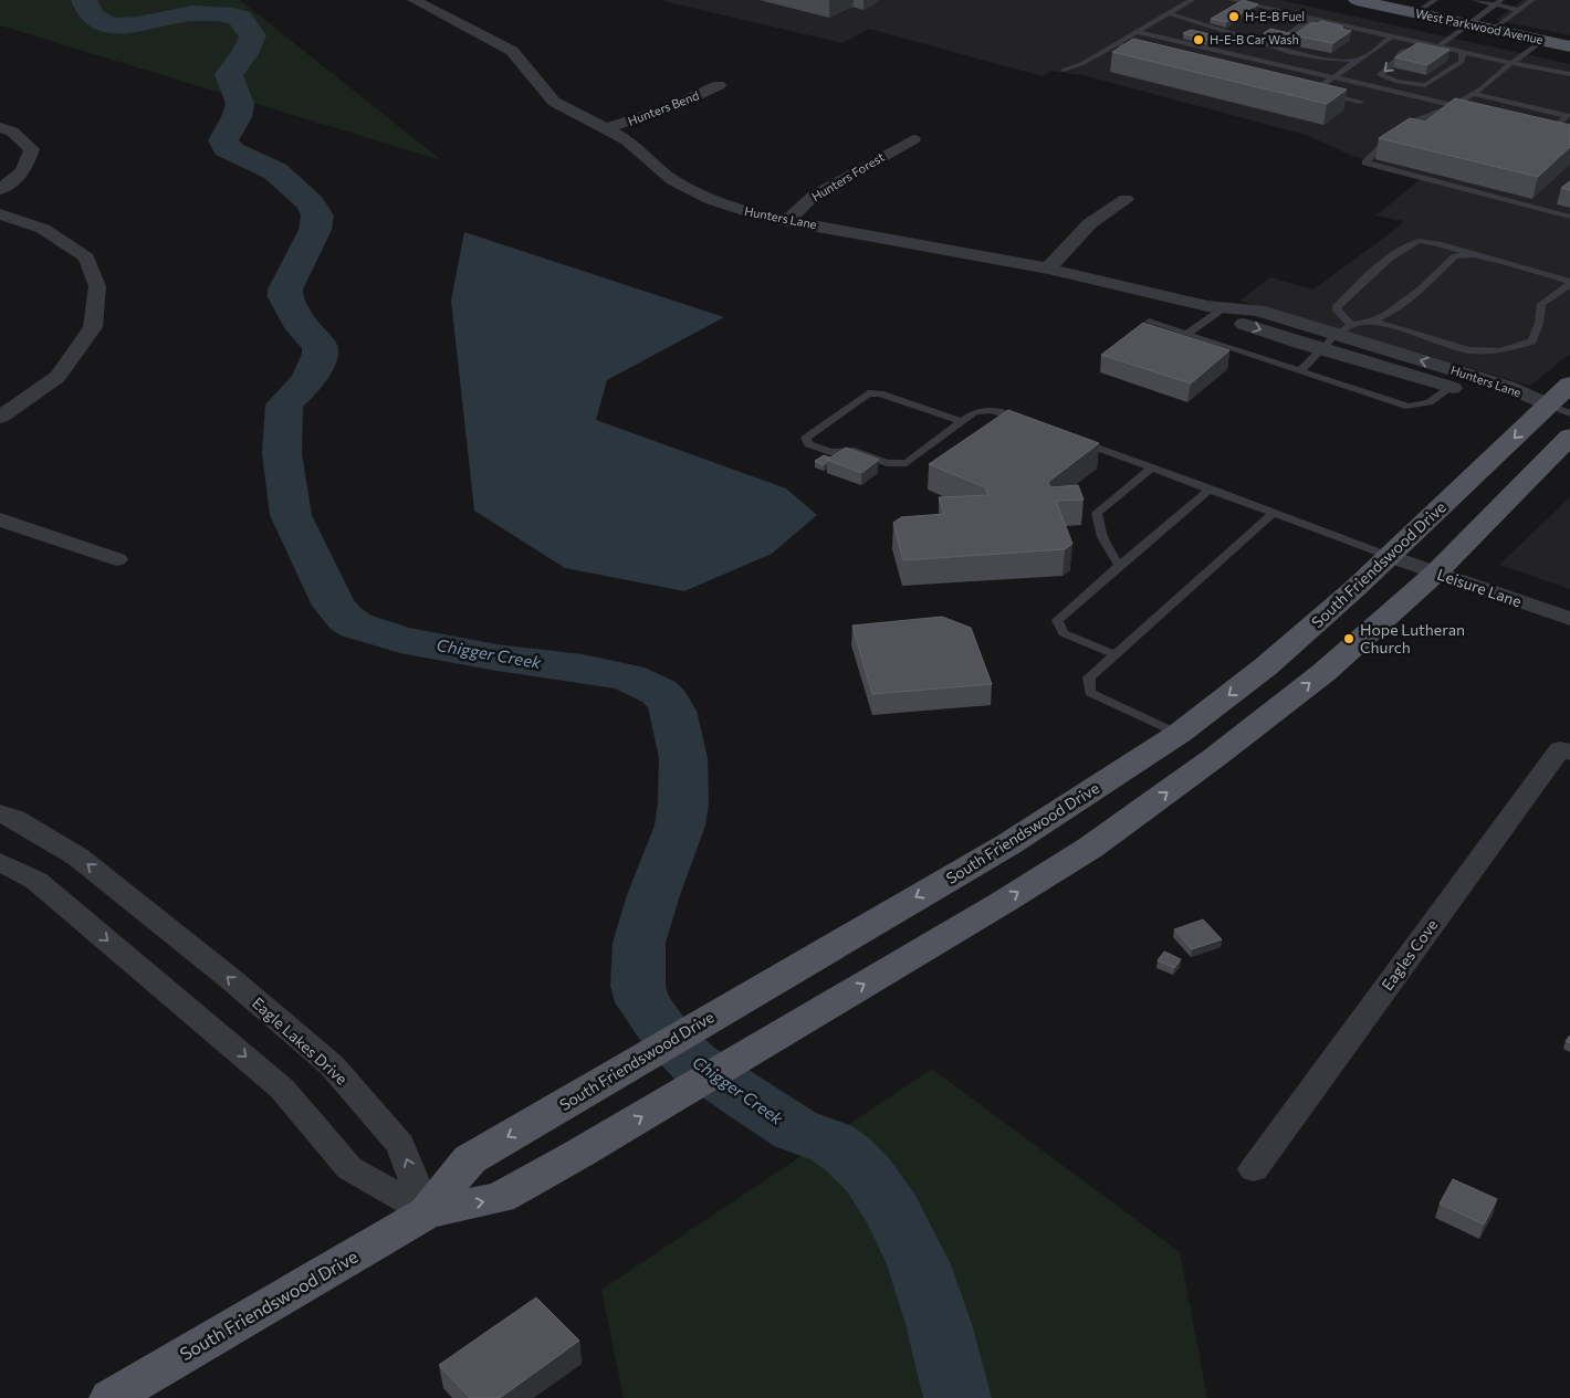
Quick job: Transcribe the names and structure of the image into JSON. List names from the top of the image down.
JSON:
{
  "streets": {
    "main road": ["West Parkwood Avenue", "South Friendswood Drive"],
    "street": [
      "Hunters Bend",
      "Hunters Forest",
      "Hunters Lane",
      "Leisure Lane",
      "Eagles Cove",
      "Eagle Lakes Drive"
    ]
  },
  "crossings": [
    ["Hunters Bend", "Hunters Lane"],
    ["Hunters Forest", "Hunters Lane"],
    ["Hunters Lane", "South Friendswood Drive"],
    ["South Friendswood Drive", "Leisure Lane"],
    ["South Friendswood Drive", "Eagle Lakes Drive"]
  ],
  "water": ["Chigger Creek"],
  "places": ["H-E-B Fuel", "H-E-B Car Wash", "Hope Lutheran Church"]
}
